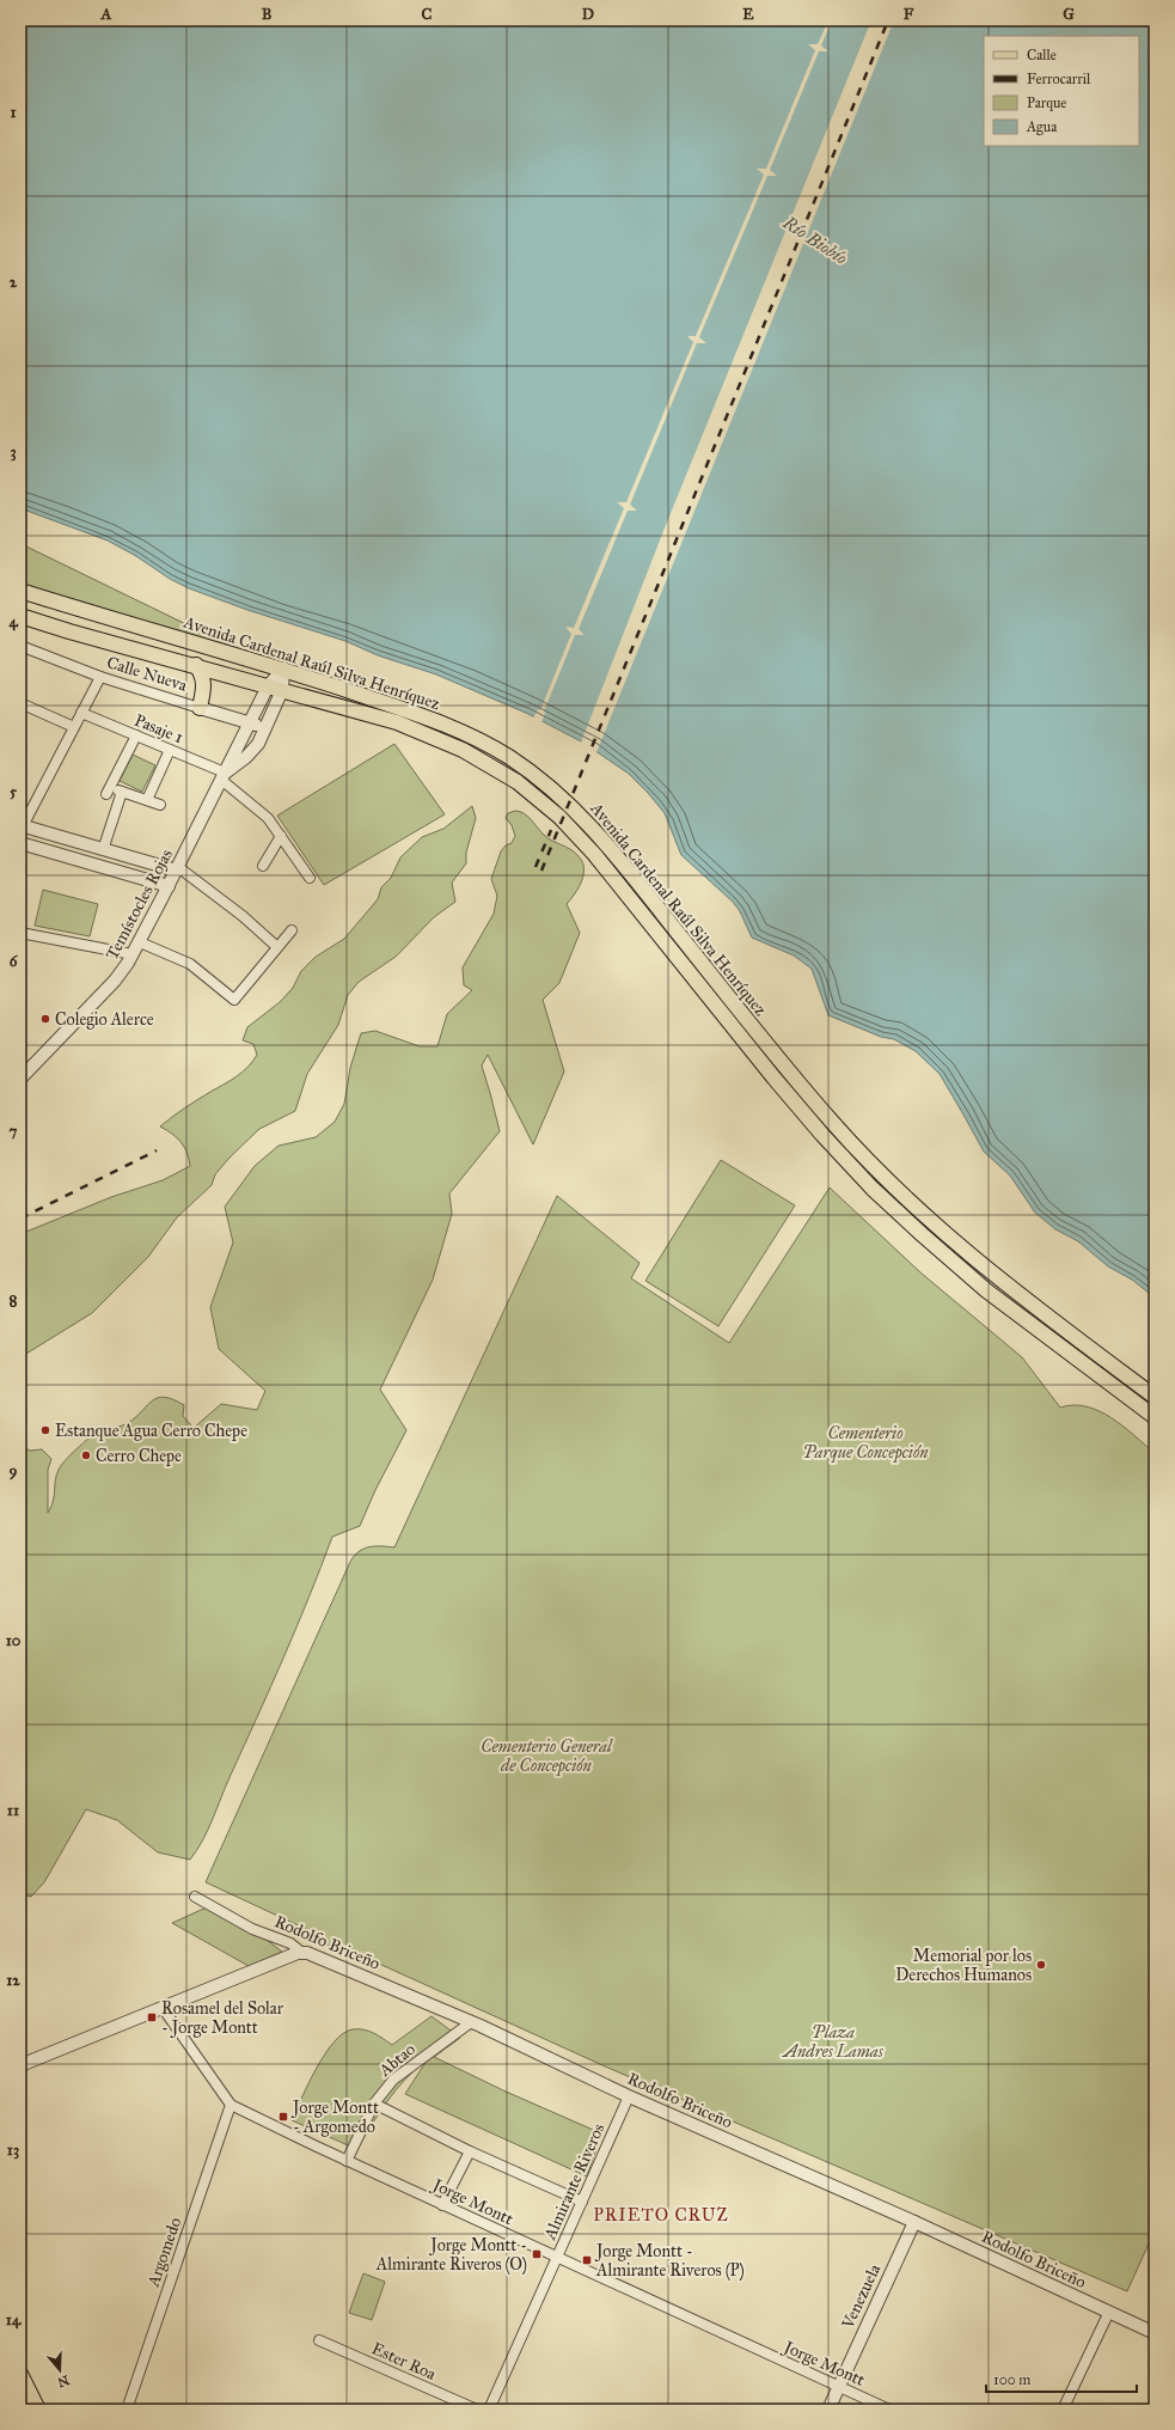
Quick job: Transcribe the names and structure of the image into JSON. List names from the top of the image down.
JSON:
{
  "streets": {
    "main road": ["Avenida Cardenal Raúl Silva Henríquez"],
    "street": [
      "Calle Nueva",
      "Pasaje 1",
      "Temístocles Rojas",
      "Rodolfo Briceño",
      "Abtao",
      "Almirante Riveros",
      "Jorge Montt",
      "Argomedo",
      "Venezuela",
      "Ester Roa"
    ]
  },
  "crossings": [
    ["Avenida Cardenal Raúl Silva Henríquez", "Temístocles Rojas"],
    ["Calle Nueva", "Temístocles Rojas"],
    ["Pasaje 1", "Temístocles Rojas"],
    ["Rodolfo Briceño", "Abtao"],
    ["Rodolfo Briceño", "Almirante Riveros"],
    ["Rodolfo Briceño", "Venezuela"],
    ["Abtao", "Jorge Montt"],
    ["Almirante Riveros", "Jorge Montt"],
    ["Jorge Montt", "Argomedo"],
    ["Jorge Montt", "Venezuela"]
  ],
  "districts": ["PRIETO CRUZ"],
  "water": ["Río Biobío"],
  "parks": ["Cementerio Parque Concepción", "Cementerio General de Concepción", "Plaza Andres Lamas"],
  "places": {
    "other": [
      "Colegio Alerce",
      "Estanque Agua Cerro Chepe",
      "Cerro Chepe",
      "Memorial por los Derechos Humanos"
    ],
    "transit": [
      "Rosamel del Solar - Jorge Montt",
      "Jorge Montt - Argomedo",
      "Jorge Montt - Almirante Riveros (O)",
      "Jorge Montt - Almirante Riveros (P)"
    ]
  },
  "legend": [
    "Calle",
    "Ferrocarril",
    "Parque",
    "Agua"
  ],
  "scale_bar": "100 m",
  "north": "bottom",
  "grid": {
    "columns": [
      "A",
      "B",
      "C",
      "D",
      "E",
      "F",
      "G"
    ],
    "rows": [
      "1",
      "2",
      "3",
      "4",
      "5",
      "6",
      "7",
      "8",
      "9",
      "10",
      "11",
      "12",
      "13",
      "14"
    ]
  }
}
